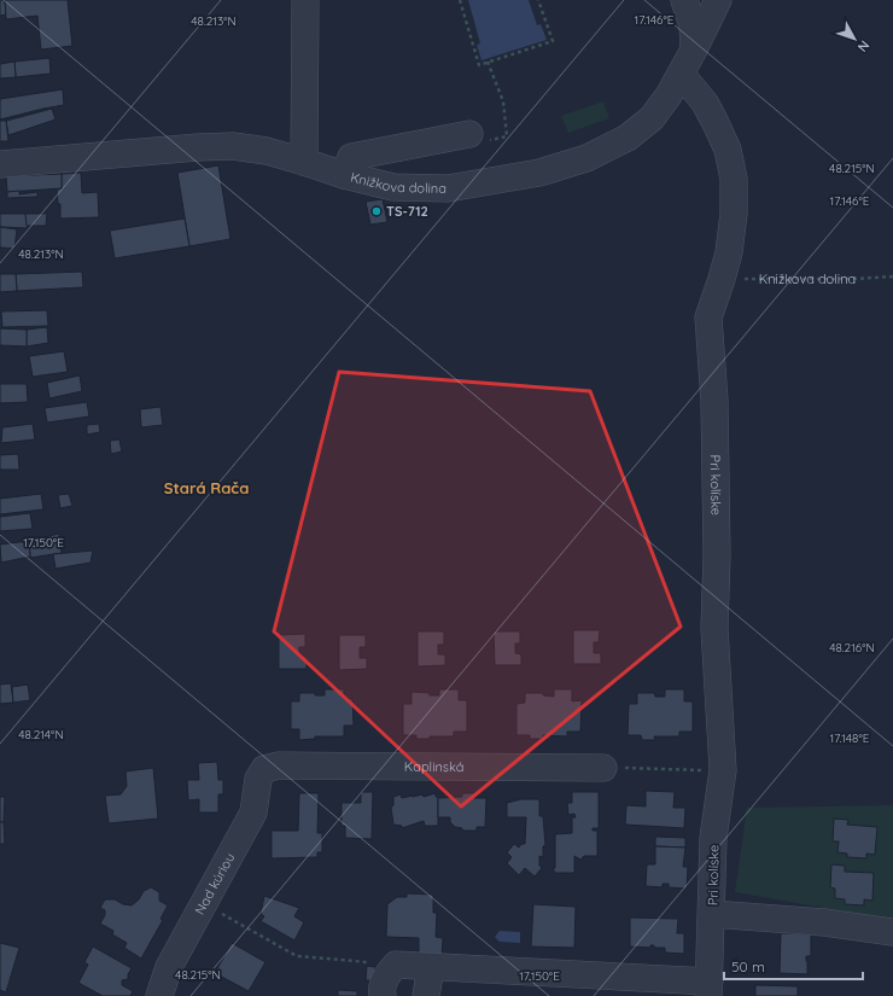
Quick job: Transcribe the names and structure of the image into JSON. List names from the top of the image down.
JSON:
{
  "streets": {
    "street": [
      "Knižkova dolina",
      "Pri kolíske",
      "Kaplinská",
      "Nad kúriou"
    ]
  },
  "crossings": [
    ["Knižkova dolina", "Pri kolíske"],
    ["Kaplinská", "Nad kúriou"]
  ],
  "districts": ["Stará Rača"],
  "places": ["TS-712"],
  "scale_bar": "50 m",
  "north": "bottom right",
  "coordinates": [
    "17.146°E",
    "48.213°N",
    "48.215°N",
    "17.150°E",
    "48.216°N",
    "48.214°N",
    "17.148°E"
  ]
}
